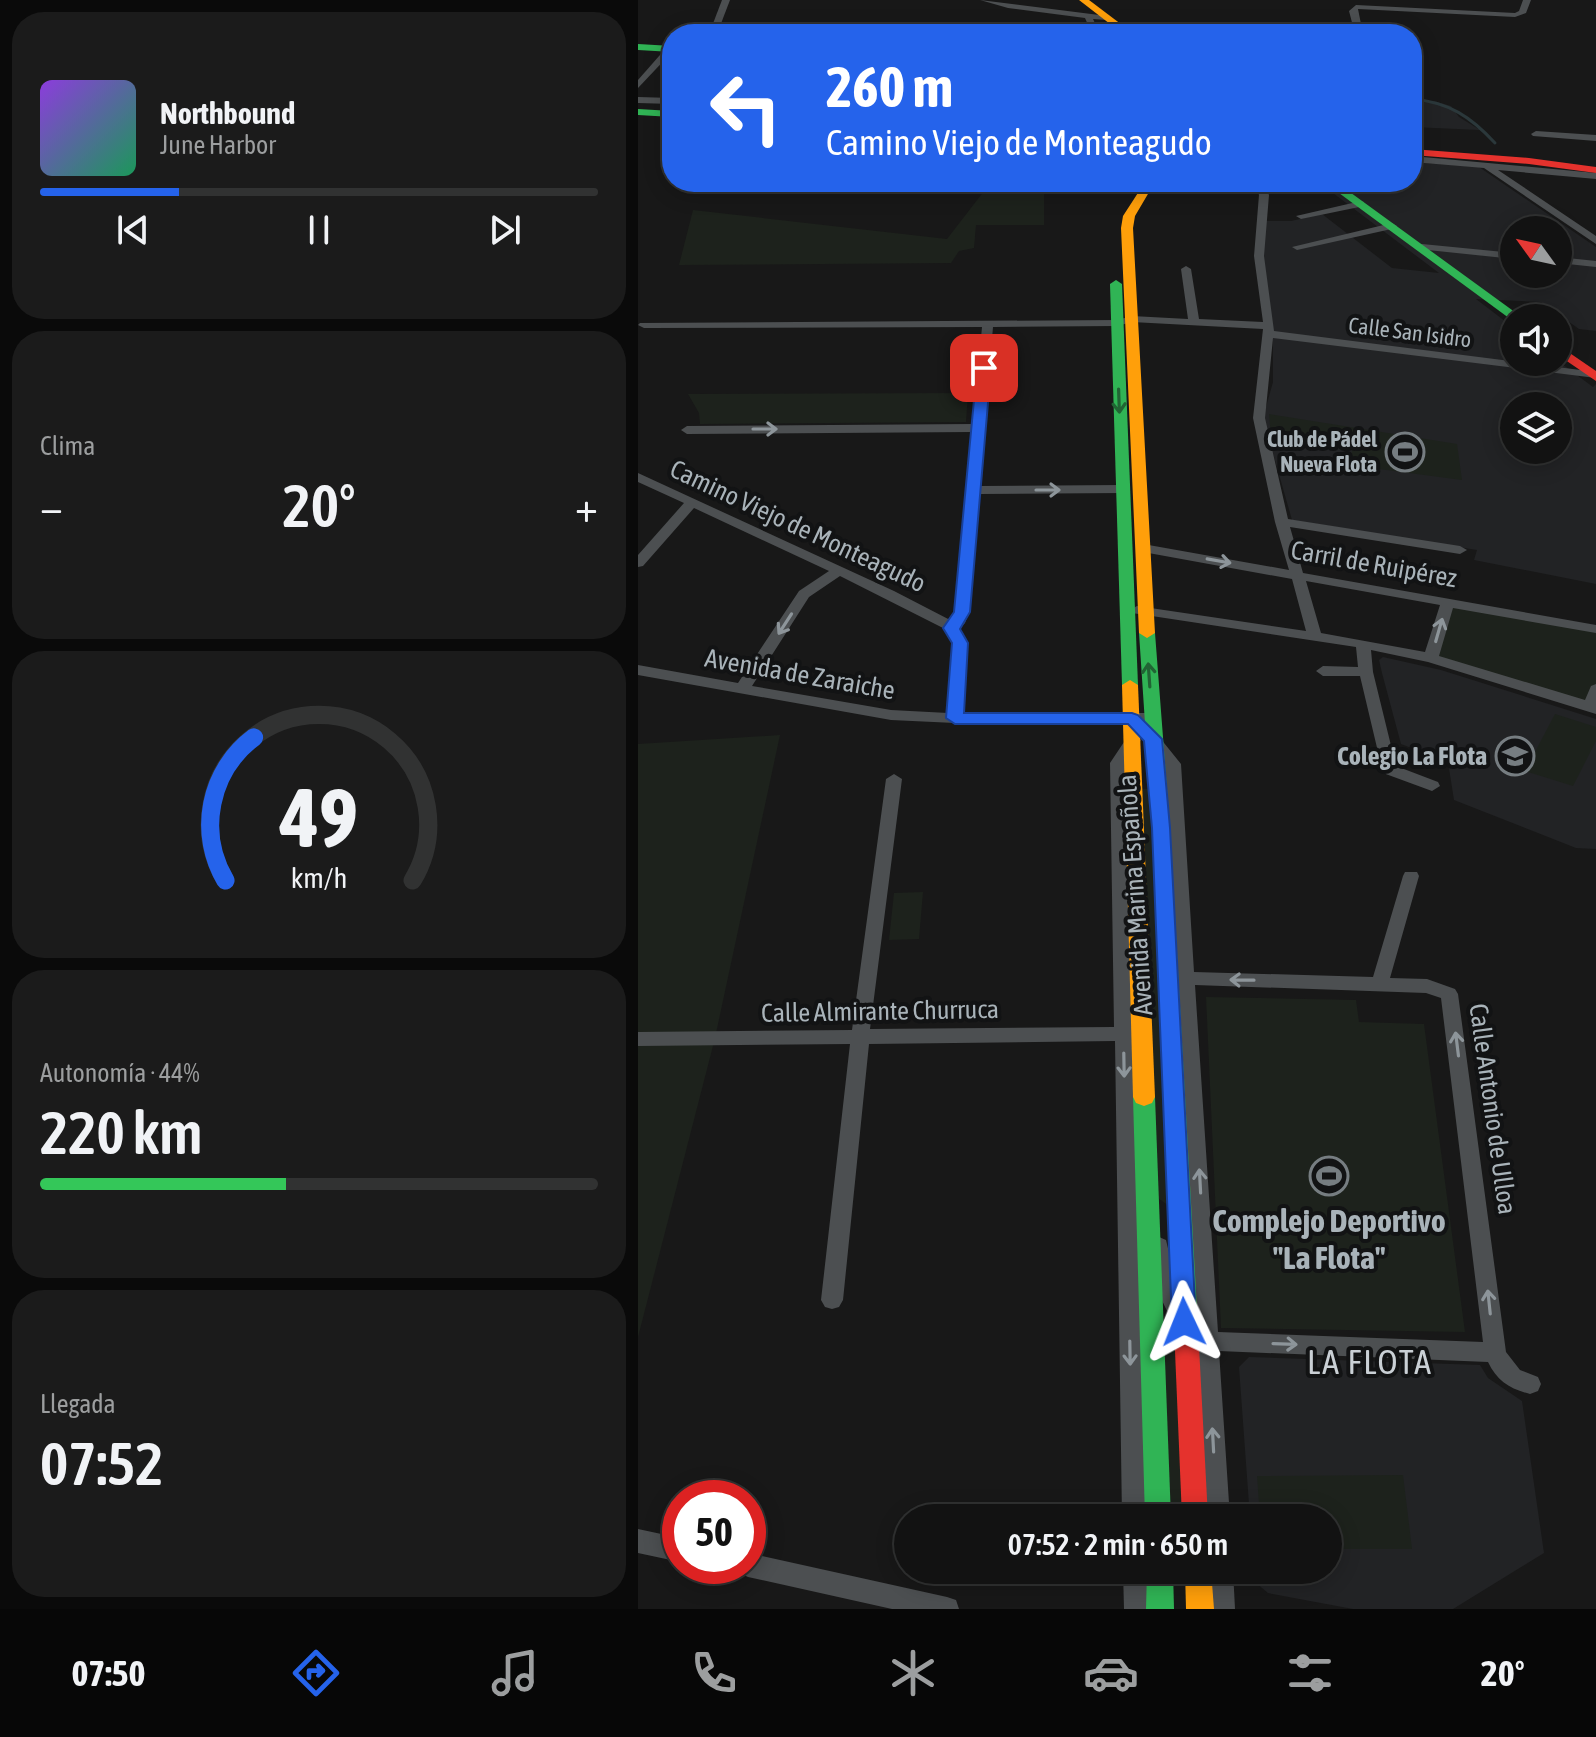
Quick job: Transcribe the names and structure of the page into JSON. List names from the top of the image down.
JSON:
{
  "streets": {
    "main road": ["Avenida Marina Española"],
    "street": [
      "Calle San Isidro",
      "Camino Viejo de Monteagudo",
      "Carril de Ruipérez",
      "Avenida de Zaraiche",
      "Calle Almirante Churruca",
      "Calle Antonio de Ulloa"
    ]
  },
  "crossings": [
    ["Calle San Isidro", "Avenida Marina Española"],
    ["Carril de Ruipérez", "Avenida Marina Española"],
    ["Avenida Marina Española", "Calle Almirante Churruca"],
    ["Avenida Marina Española", "Calle Antonio de Ulloa"]
  ],
  "districts": ["LA FLOTA"],
  "places": {
    "sports": ["Club de Pádel Nueva Flota", "Complejo Deportivo \"La Flota\""],
    "school or university": ["Colegio La Flota"]
  },
  "north": "top left",
  "page": {
    "turn": ["260 m", "Camino Viejo de Monteagudo"],
    "song": ["Northbound", "June Harbor"],
    "tile": [
      "Clima",
      ["Autonomía · 44%", "220 km"],
      ["Llegada", "07:52"]
    ],
    "heat": ["−", "20°", "+"],
    "limit": "50",
    "trip": "07:52 · 2 min · 650 m",
    "tabs": ["07:50", "20°"],
    "gauge": ["49", "km/h"]
  }
}
